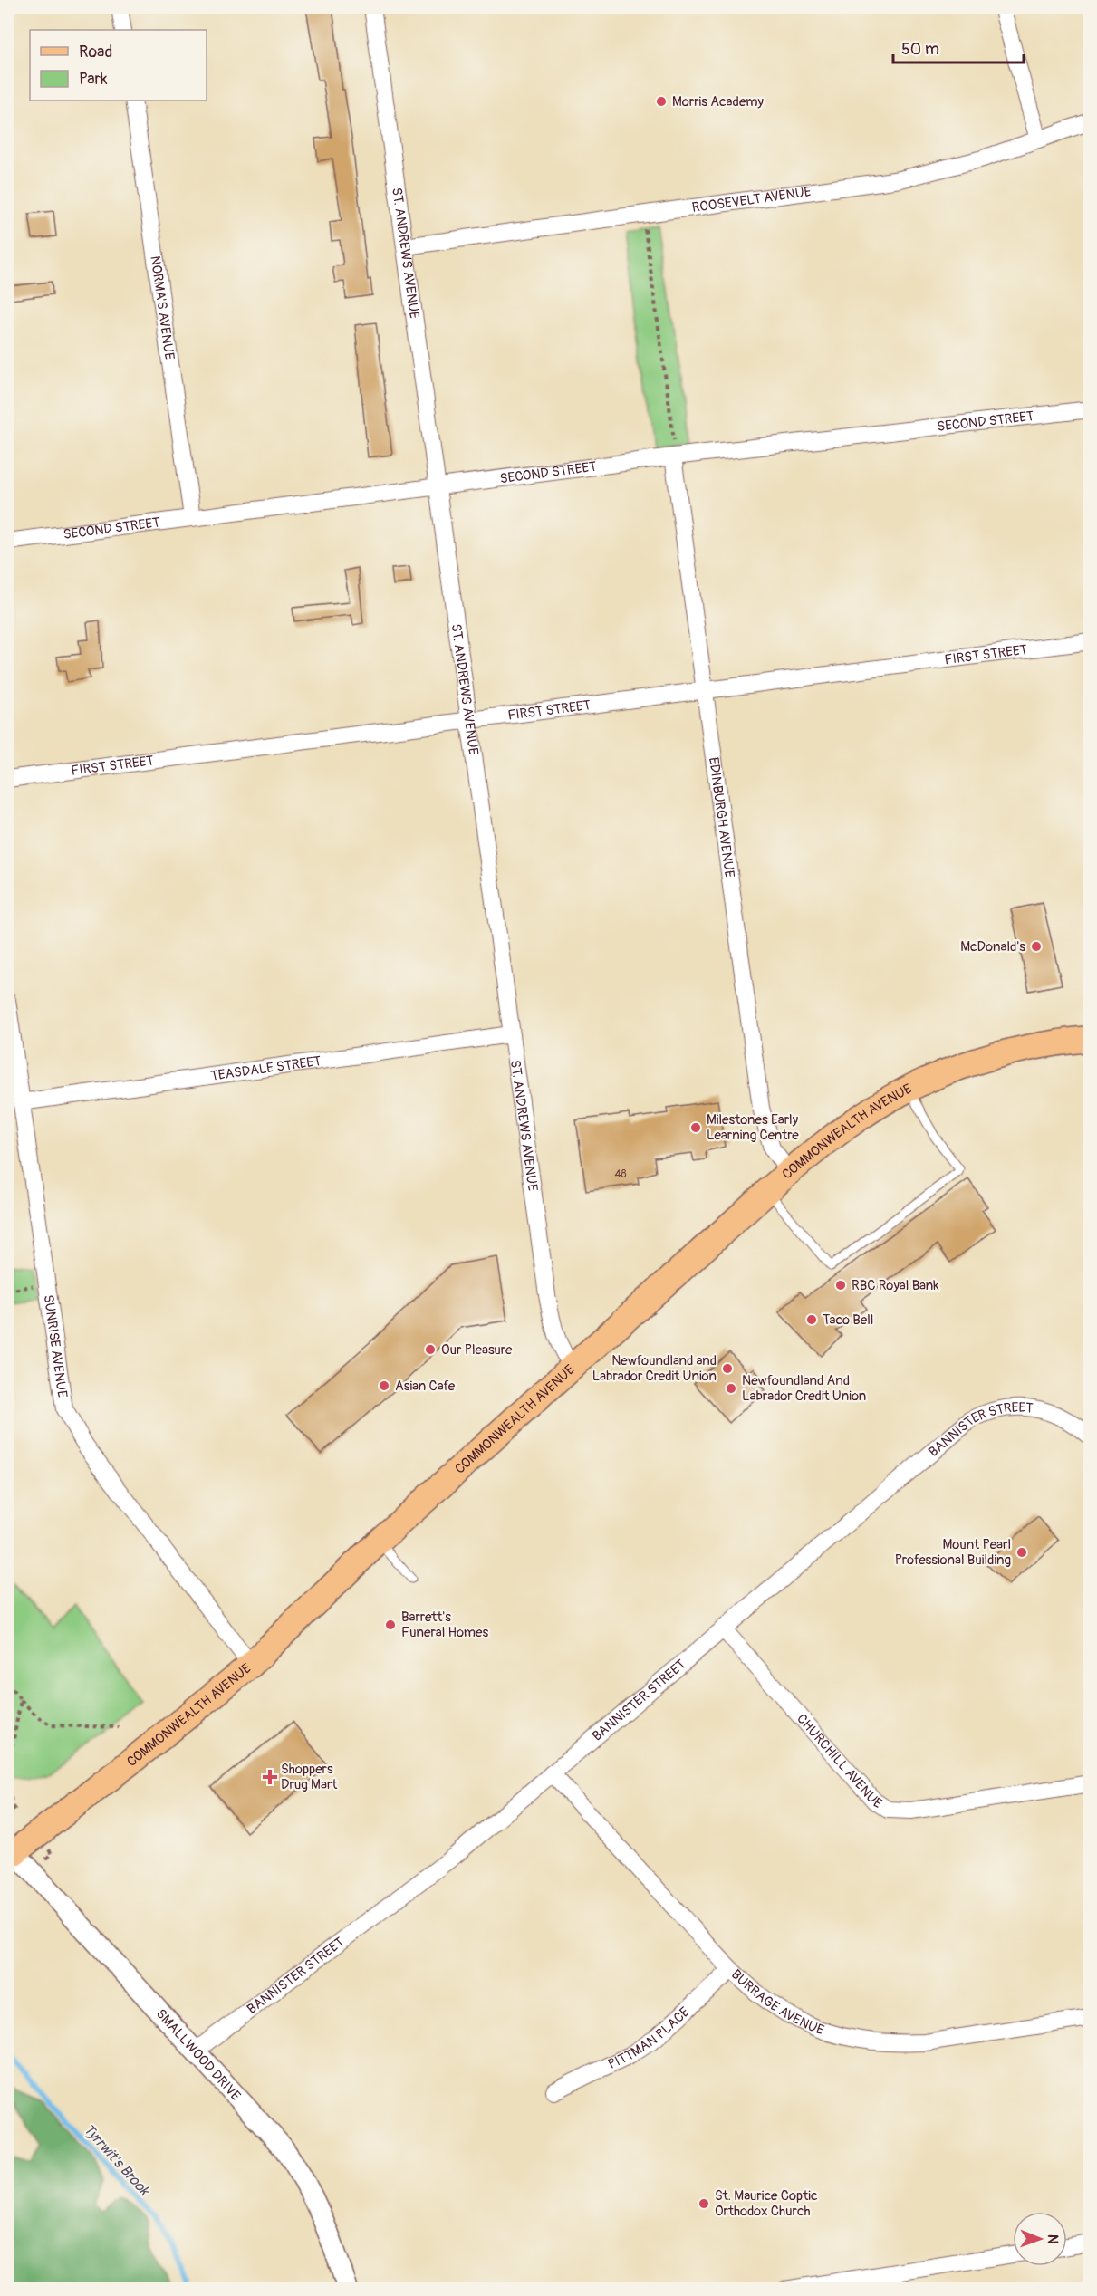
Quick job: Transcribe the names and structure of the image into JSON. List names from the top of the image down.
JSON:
{
  "streets": {
    "main road": ["COMMONWEALTH AVENUE"],
    "street": [
      "ROOSEVELT AVENUE",
      "ST. ANDREWS AVENUE",
      "NORMA'S AVENUE",
      "SECOND STREET",
      "FIRST STREET",
      "EDINBURGH AVENUE",
      "TEASDALE STREET",
      "SUNRISE AVENUE",
      "BANNISTER STREET",
      "CHURCHILL AVENUE",
      "BURRAGE AVENUE",
      "PITTMAN PLACE",
      "SMALLWOOD DRIVE"
    ]
  },
  "crossings": [
    ["ROOSEVELT AVENUE", "ST. ANDREWS AVENUE"],
    ["ST. ANDREWS AVENUE", "SECOND STREET"],
    ["ST. ANDREWS AVENUE", "FIRST STREET"],
    ["ST. ANDREWS AVENUE", "TEASDALE STREET"],
    ["ST. ANDREWS AVENUE", "COMMONWEALTH AVENUE"],
    ["NORMA'S AVENUE", "SECOND STREET"],
    ["SECOND STREET", "EDINBURGH AVENUE"],
    ["FIRST STREET", "EDINBURGH AVENUE"],
    ["EDINBURGH AVENUE", "COMMONWEALTH AVENUE"],
    ["TEASDALE STREET", "SUNRISE AVENUE"],
    ["COMMONWEALTH AVENUE", "SUNRISE AVENUE"],
    ["COMMONWEALTH AVENUE", "SMALLWOOD DRIVE"],
    ["BANNISTER STREET", "CHURCHILL AVENUE"],
    ["BANNISTER STREET", "BURRAGE AVENUE"],
    ["BANNISTER STREET", "SMALLWOOD DRIVE"],
    ["BURRAGE AVENUE", "PITTMAN PLACE"]
  ],
  "water": ["Tyrrwit's Brook"],
  "places": {
    "other": [
      "Morris Academy",
      "McDonald's",
      "Milestones Early Learning Centre",
      "RBC Royal Bank",
      "Taco Bell",
      "Our Pleasure",
      "Newfoundland and Labrador Credit Union",
      "Asian Cafe",
      "Newfoundland And Labrador Credit Union",
      "Mount Pearl Professional Building",
      "Barrett's Funeral Homes",
      "St. Maurice Coptic Orthodox Church"
    ],
    "health": ["Shoppers Drug Mart"]
  },
  "house_numbers": ["48"],
  "legend": ["Road", "Park"],
  "scale_bar": "50 m",
  "north": "right"
}
